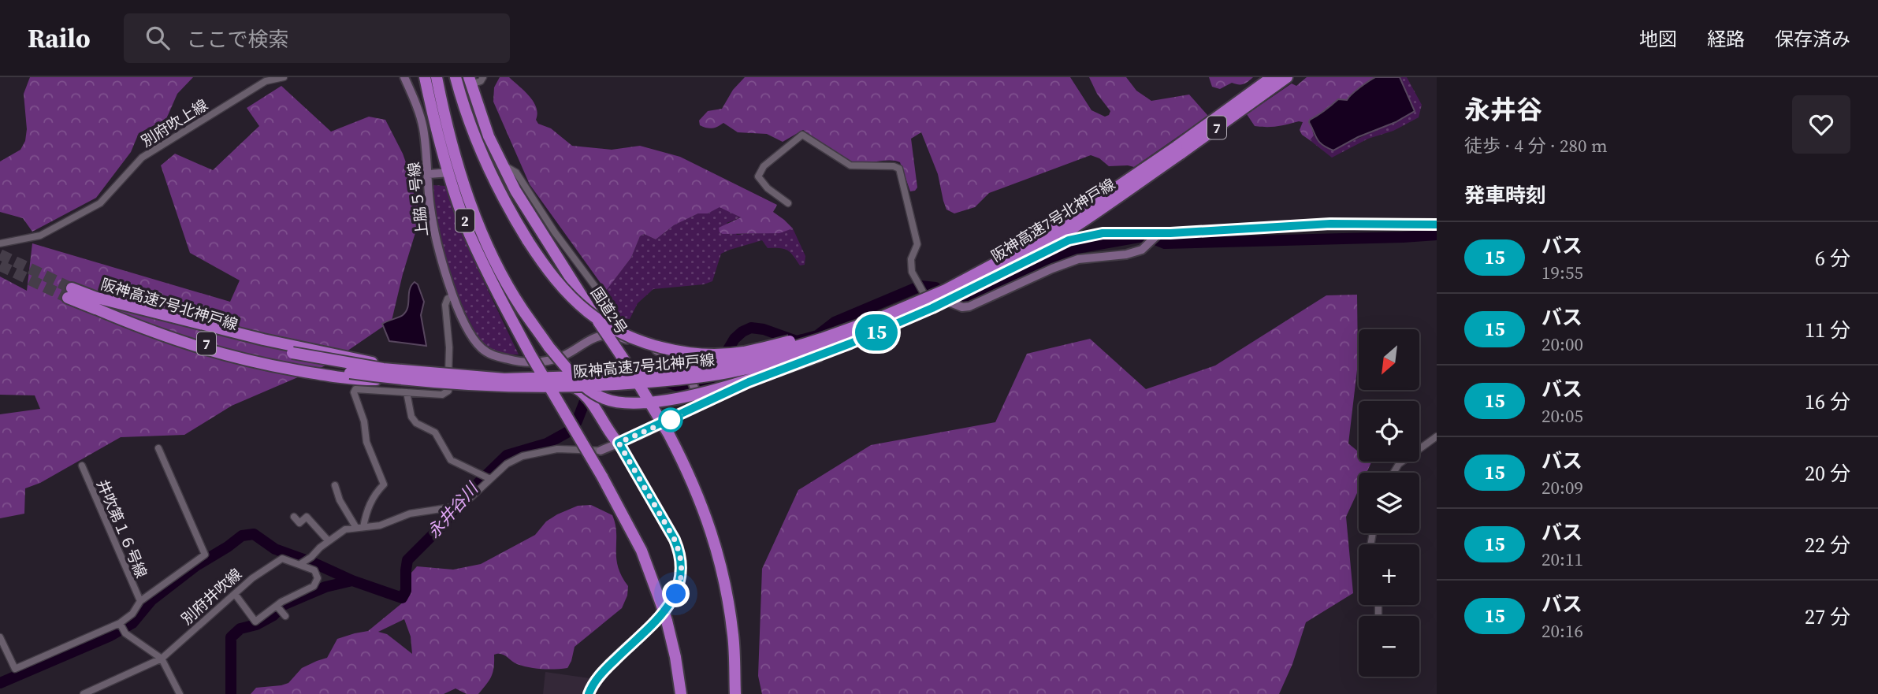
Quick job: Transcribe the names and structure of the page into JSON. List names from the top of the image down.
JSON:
{
  "streets": {
    "highway": [
      "7",
      "阪神高速7号北神戸線",
      "2",
      "国道2号"
    ],
    "street": [
      "別府吹上線",
      "上脇５号線",
      "井吹第１６号線",
      "別府井吹線"
    ]
  },
  "water": ["永井谷川"],
  "lines": ["bus line 15"],
  "north": "bottom left",
  "page": {
    "header": "Railo",
    "search": "ここで検索",
    "nav": ["地図", "経路", "保存済み"],
    "on_map": "15",
    "heading": [
      ["永井谷", "徒歩 · 4 分 · 280 m"],
      "発車時刻"
    ],
    "list": [
      {
        "mark": "15",
        "name": "バス",
        "note": "19:55",
        "value": "6 分"
      },
      {
        "mark": "15",
        "name": "バス",
        "note": "20:00",
        "value": "11 分"
      },
      {
        "mark": "15",
        "name": "バス",
        "note": "20:05",
        "value": "16 分"
      },
      {
        "mark": "15",
        "name": "バス",
        "note": "20:09",
        "value": "20 分"
      },
      {
        "mark": "15",
        "name": "バス",
        "note": "20:11",
        "value": "22 分"
      },
      {
        "mark": "15",
        "name": "バス",
        "note": "20:16",
        "value": "27 分"
      }
    ],
    "map_buttons": ["+", "−"]
  }
}
